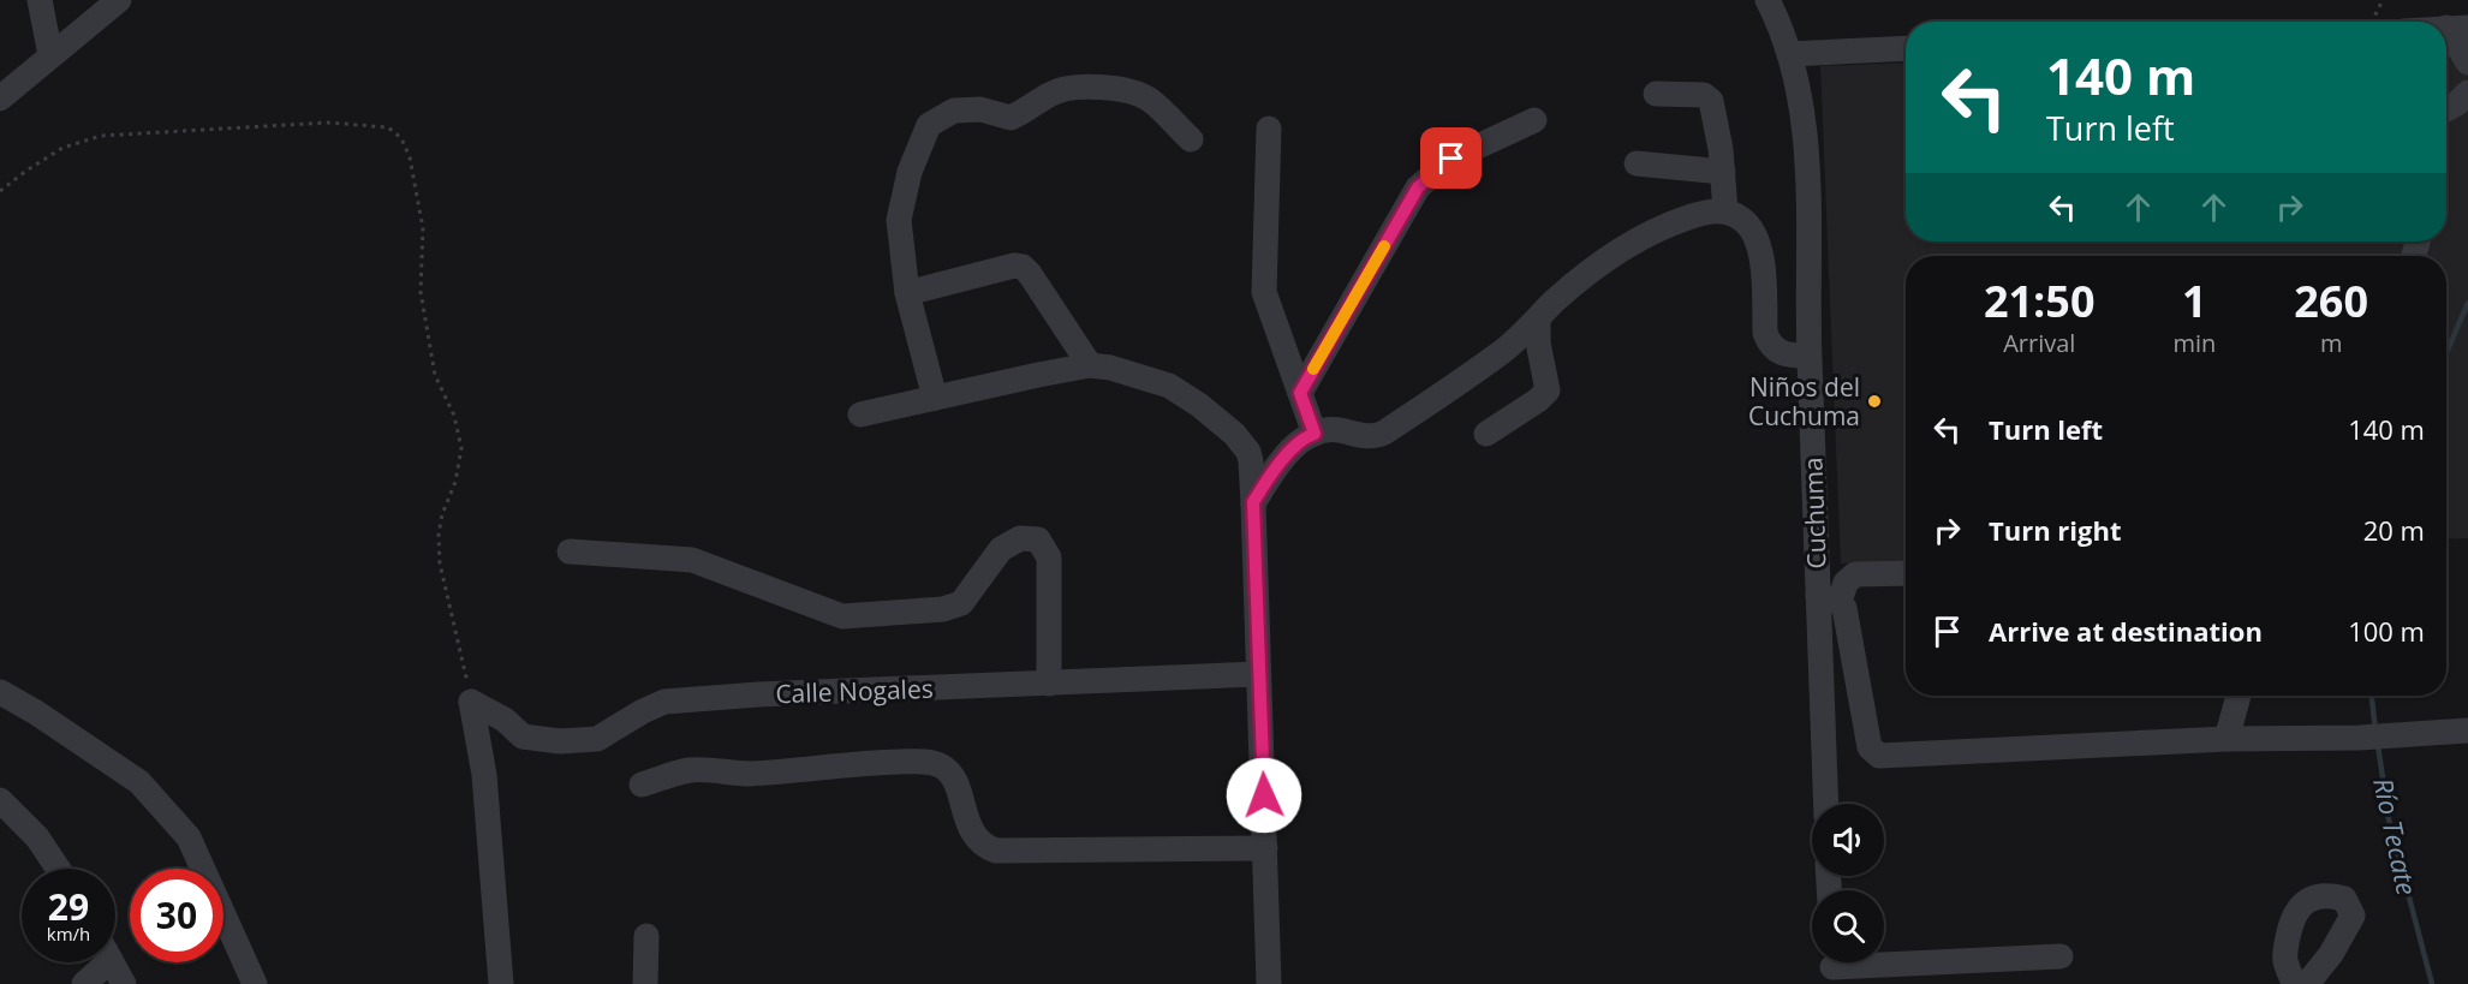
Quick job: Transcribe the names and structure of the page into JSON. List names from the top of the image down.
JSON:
{
  "streets": {
    "street": ["Cuchuma", "Calle Nogales"]
  },
  "water": ["Río Tecate"],
  "places": ["Niños del Cuchuma"],
  "page": {
    "turn": ["140 m", "Turn left"],
    "eta": [
      "21:50",
      "Arrival",
      "1",
      "min",
      "260",
      "m"
    ],
    "list": [
      {
        "name": "Turn left",
        "value": "140 m"
      },
      {
        "name": "Turn right",
        "value": "20 m"
      },
      {
        "name": "Arrive at destination",
        "value": "100 m"
      }
    ],
    "speed": "29 km/h",
    "limit": "30"
  }
}
